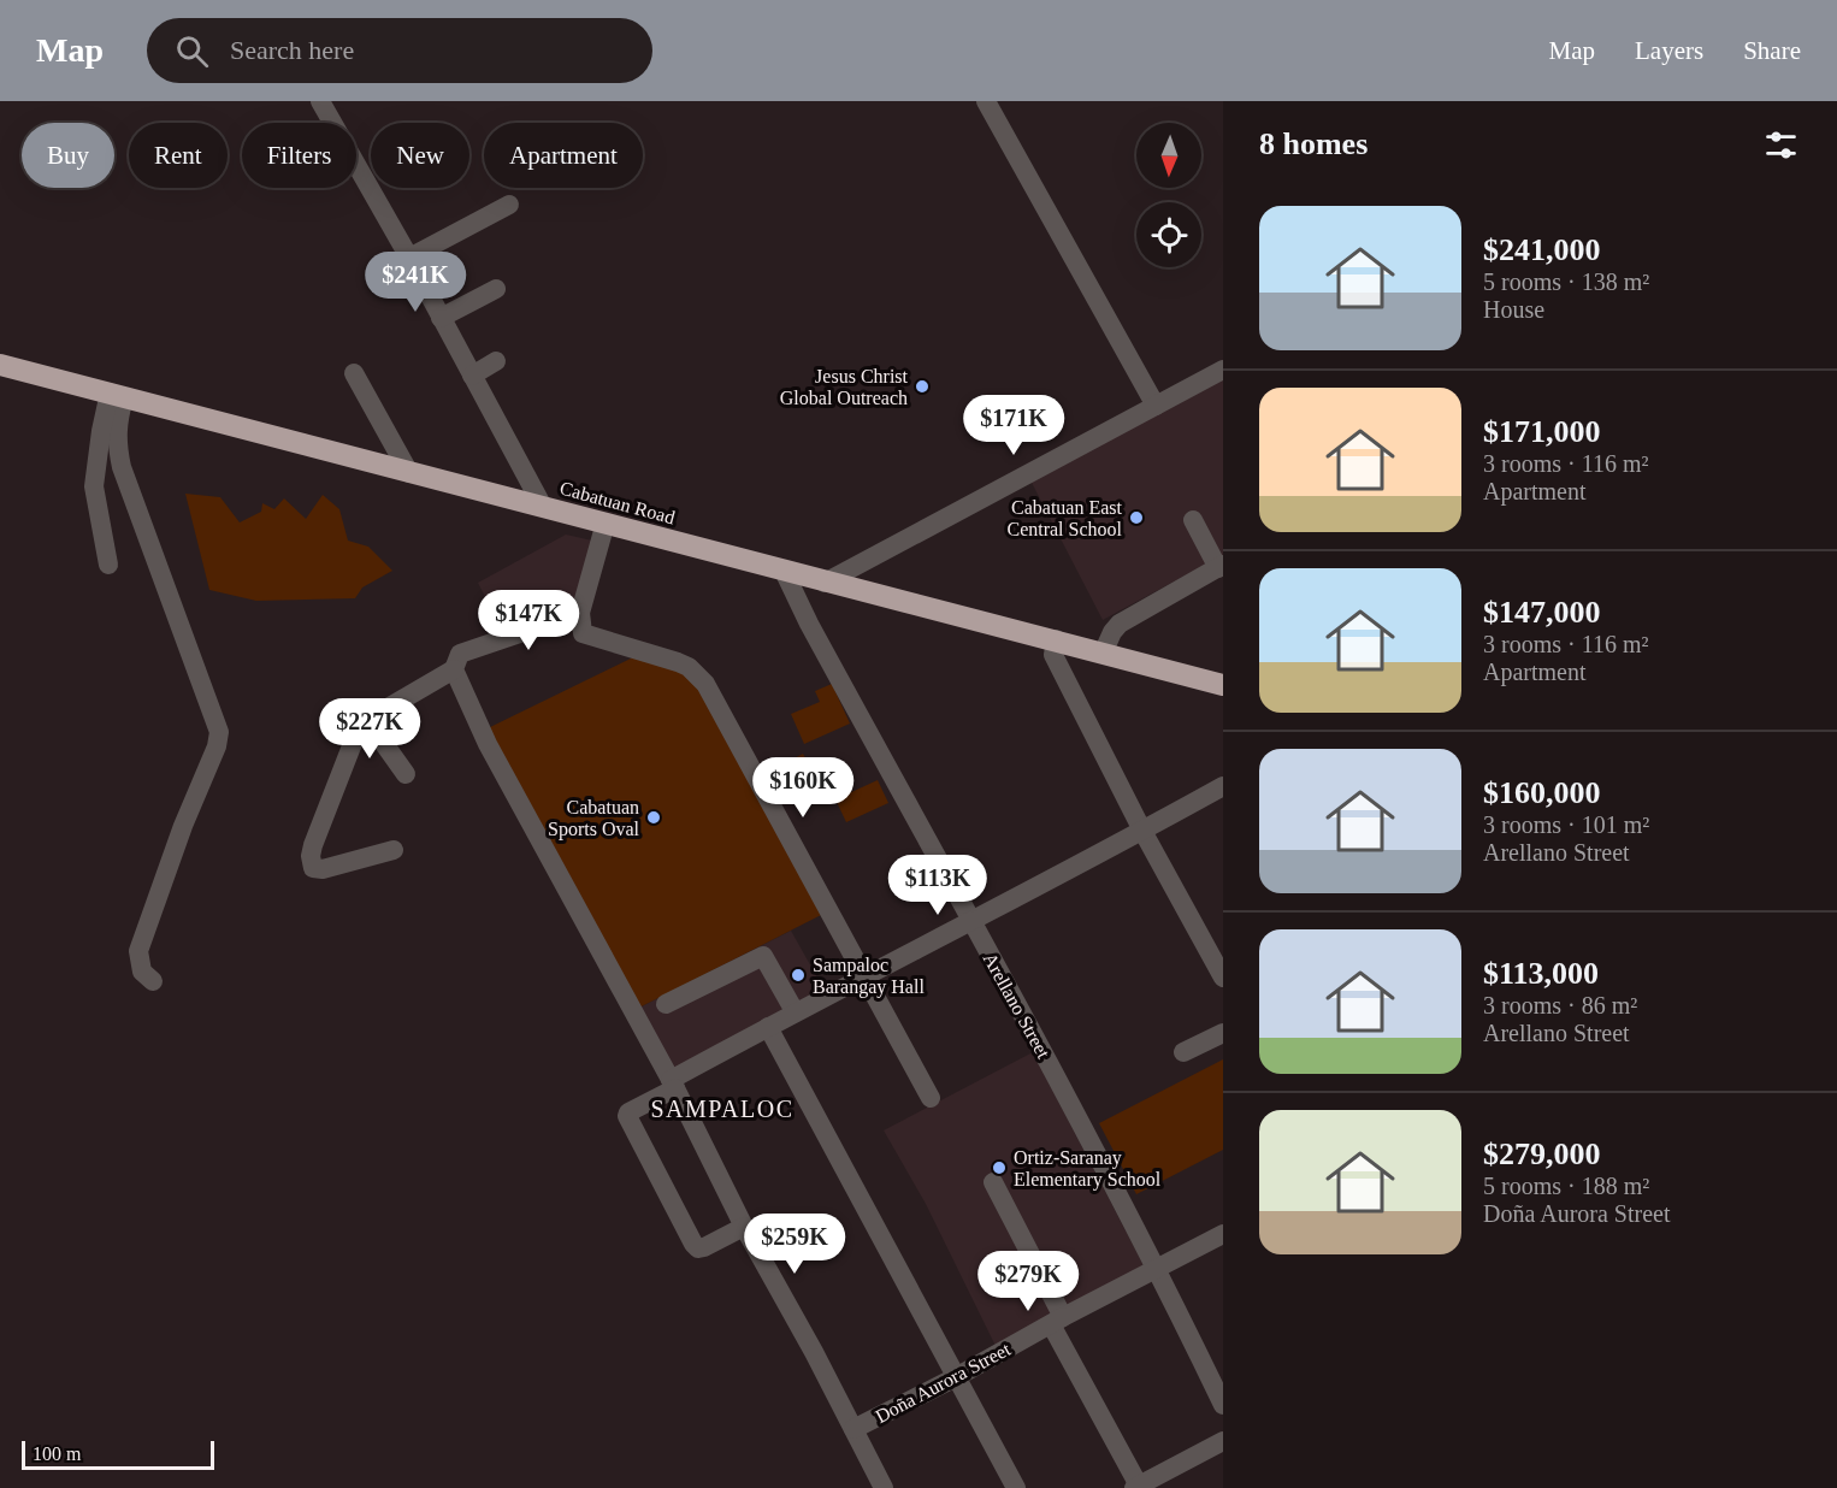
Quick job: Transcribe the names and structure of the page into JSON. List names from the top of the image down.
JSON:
{
  "streets": {
    "highway": ["Cabatuan Road"],
    "street": ["Arellano Street", "Doña Aurora Street"]
  },
  "crossings": [
    ["Cabatuan Road", "Arellano Street"],
    ["Arellano Street", "Doña Aurora Street"]
  ],
  "districts": ["SAMPALOC"],
  "places": [
    "Jesus Christ Global Outreach",
    "Cabatuan East Central School",
    "Cabatuan Sports Oval",
    "Sampaloc Barangay Hall",
    "Ortiz-Saranay Elementary School"
  ],
  "scale_bar": "100 m",
  "north": "bottom",
  "page": {
    "header": "Map",
    "search": "Search here",
    "nav": ["Map", "Layers", "Share"],
    "heading": "8 homes",
    "chip": [
      "Buy",
      "Rent",
      "Filters",
      "New",
      "Apartment"
    ],
    "list": [
      {
        "name": "$241,000",
        "note": "5 rooms · 138 m² · House"
      },
      {
        "name": "$171,000",
        "note": "3 rooms · 116 m² · Apartment"
      },
      {
        "name": "$147,000",
        "note": "3 rooms · 116 m² · Apartment"
      },
      {
        "name": "$160,000",
        "note": "3 rooms · 101 m² · Arellano Street"
      },
      {
        "name": "$113,000",
        "note": "3 rooms · 86 m² · Arellano Street"
      },
      {
        "name": "$279,000",
        "note": "5 rooms · 188 m² · Doña Aurora Street"
      }
    ],
    "price": [
      "$241K",
      "$171K",
      "$147K",
      "$227K",
      "$160K",
      "$113K",
      "$259K",
      "$279K"
    ],
    "scale": "100 m"
  }
}
